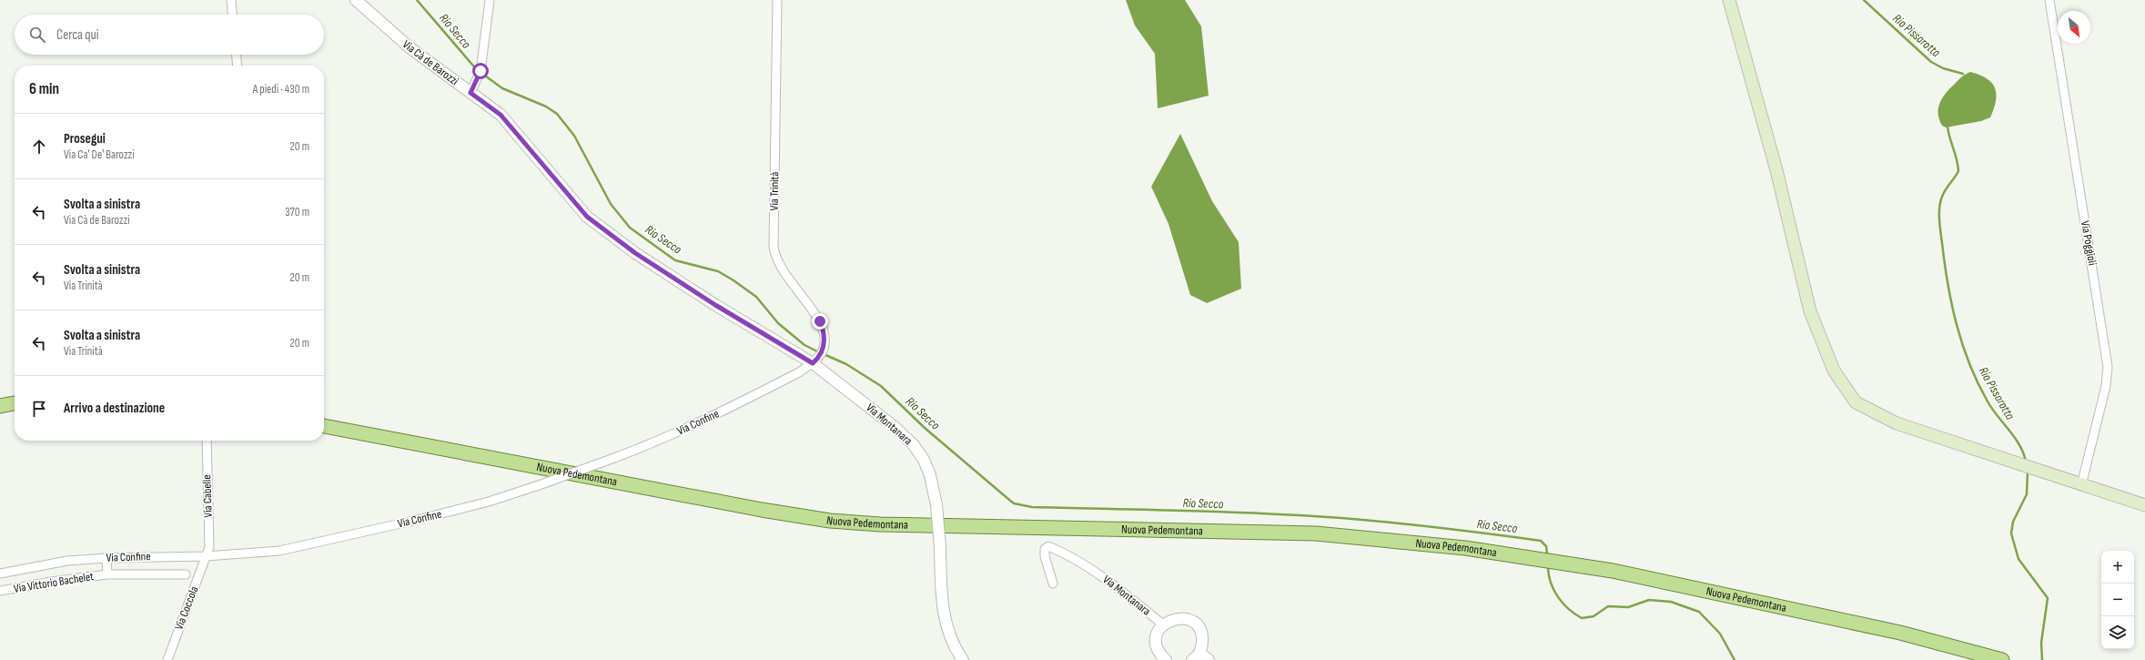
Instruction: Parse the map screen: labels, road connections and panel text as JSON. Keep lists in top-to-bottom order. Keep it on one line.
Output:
{"streets":{"main road":["Nuova Pedemontana"],"street":["Via Cà de Barozzi","Via Trinità","Via Poggioli","Via Confine","Via Montanara","Via Cabelle","Via Vittorio Bachelet","Via Coccola"]},"crossings":[["Via Cà de Barozzi","Via Trinità"],["Via Cà de Barozzi","Via Confine"],["Via Cà de Barozzi","Via Montanara"],["Via Trinità","Via Confine"],["Via Trinità","Via Montanara"],["Via Confine","Via Montanara"],["Via Confine","Via Cabelle"],["Via Confine","Via Vittorio Bachelet"],["Via Confine","Via Coccola"],["Via Cabelle","Via Coccola"]],"water":["Rio Secco","Rio Pissarotta"],"north":"bottom right","page":{"search":"Cerca qui","heading":["6 min","A piedi · 430 m"],"list":[["Prosegui","Via Ca' De' Barozzi","20 m"],["Svolta a sinistra","Via Cà de Barozzi","370 m"],["Svolta a sinistra","Via Trinità","20 m"],["Svolta a sinistra","Via Trinità","20 m"],"Arrivo a destinazione"],"map_buttons":["+","−"]}}
